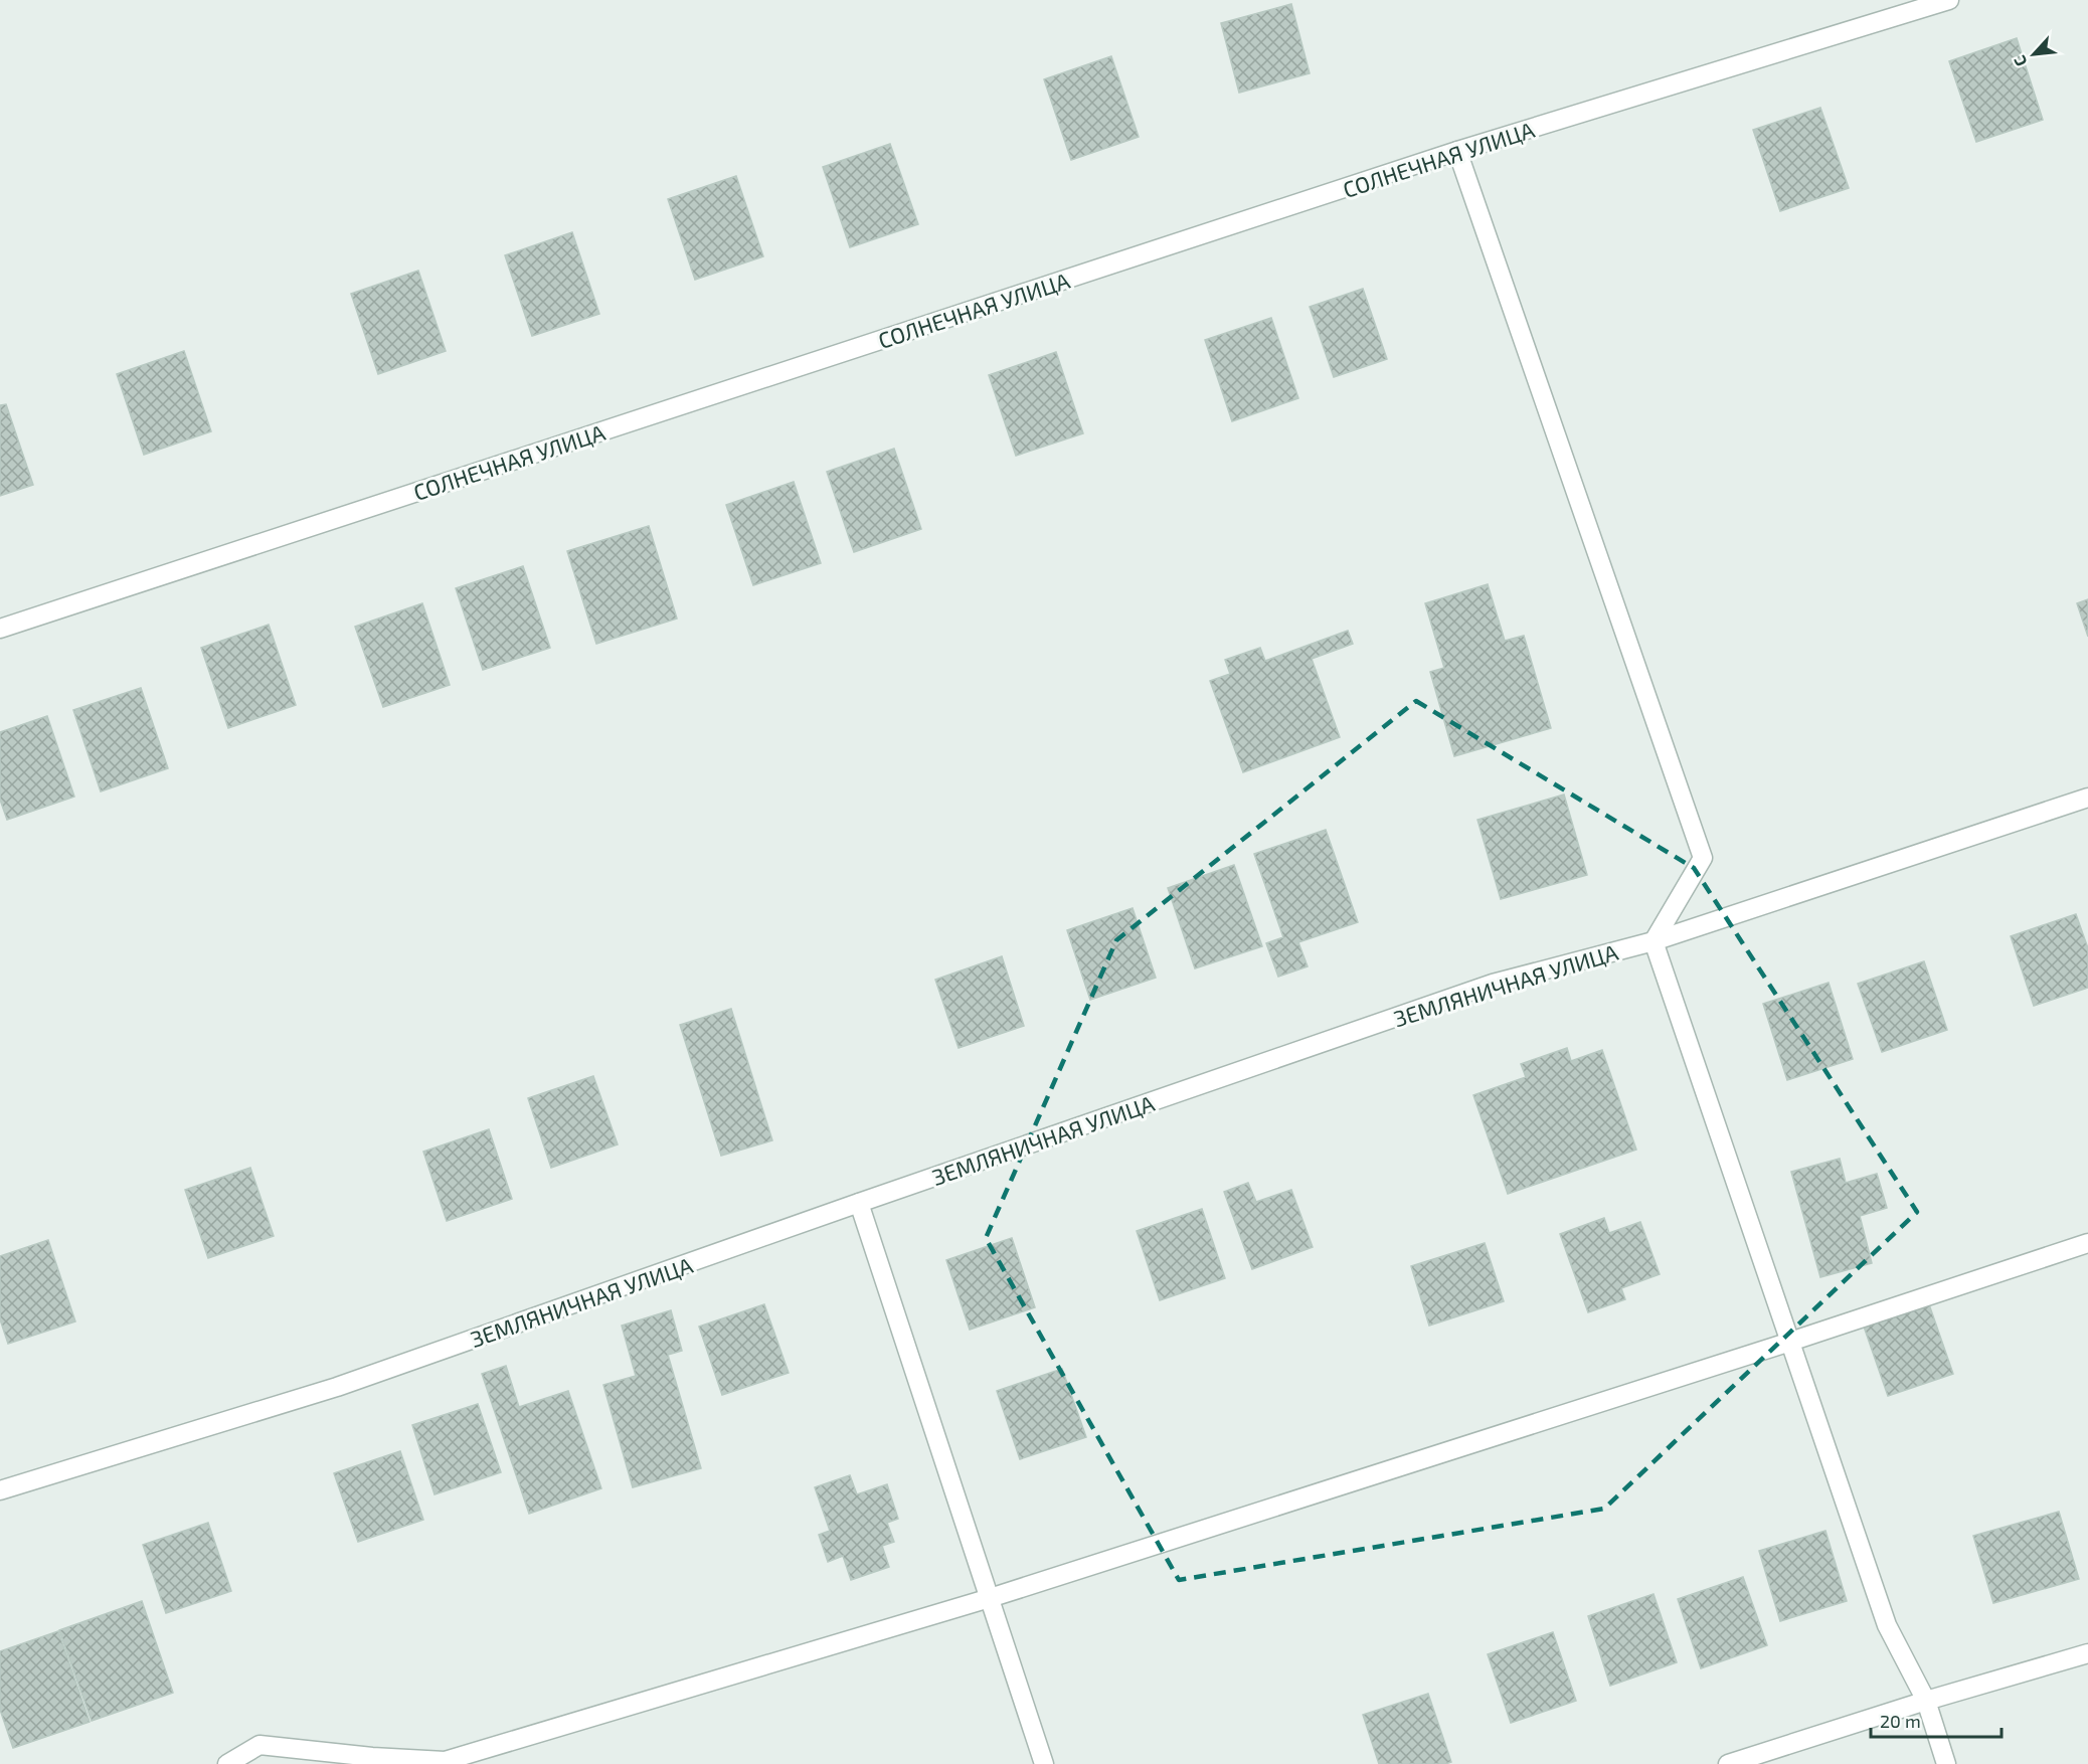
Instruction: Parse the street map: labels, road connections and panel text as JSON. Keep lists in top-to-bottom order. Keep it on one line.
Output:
{"streets":{"street":["СОЛНЕЧНАЯ УЛИЦА","ЗЕМЛЯНИЧНАЯ УЛИЦА"]},"scale_bar":"20 m","north":"bottom left"}
